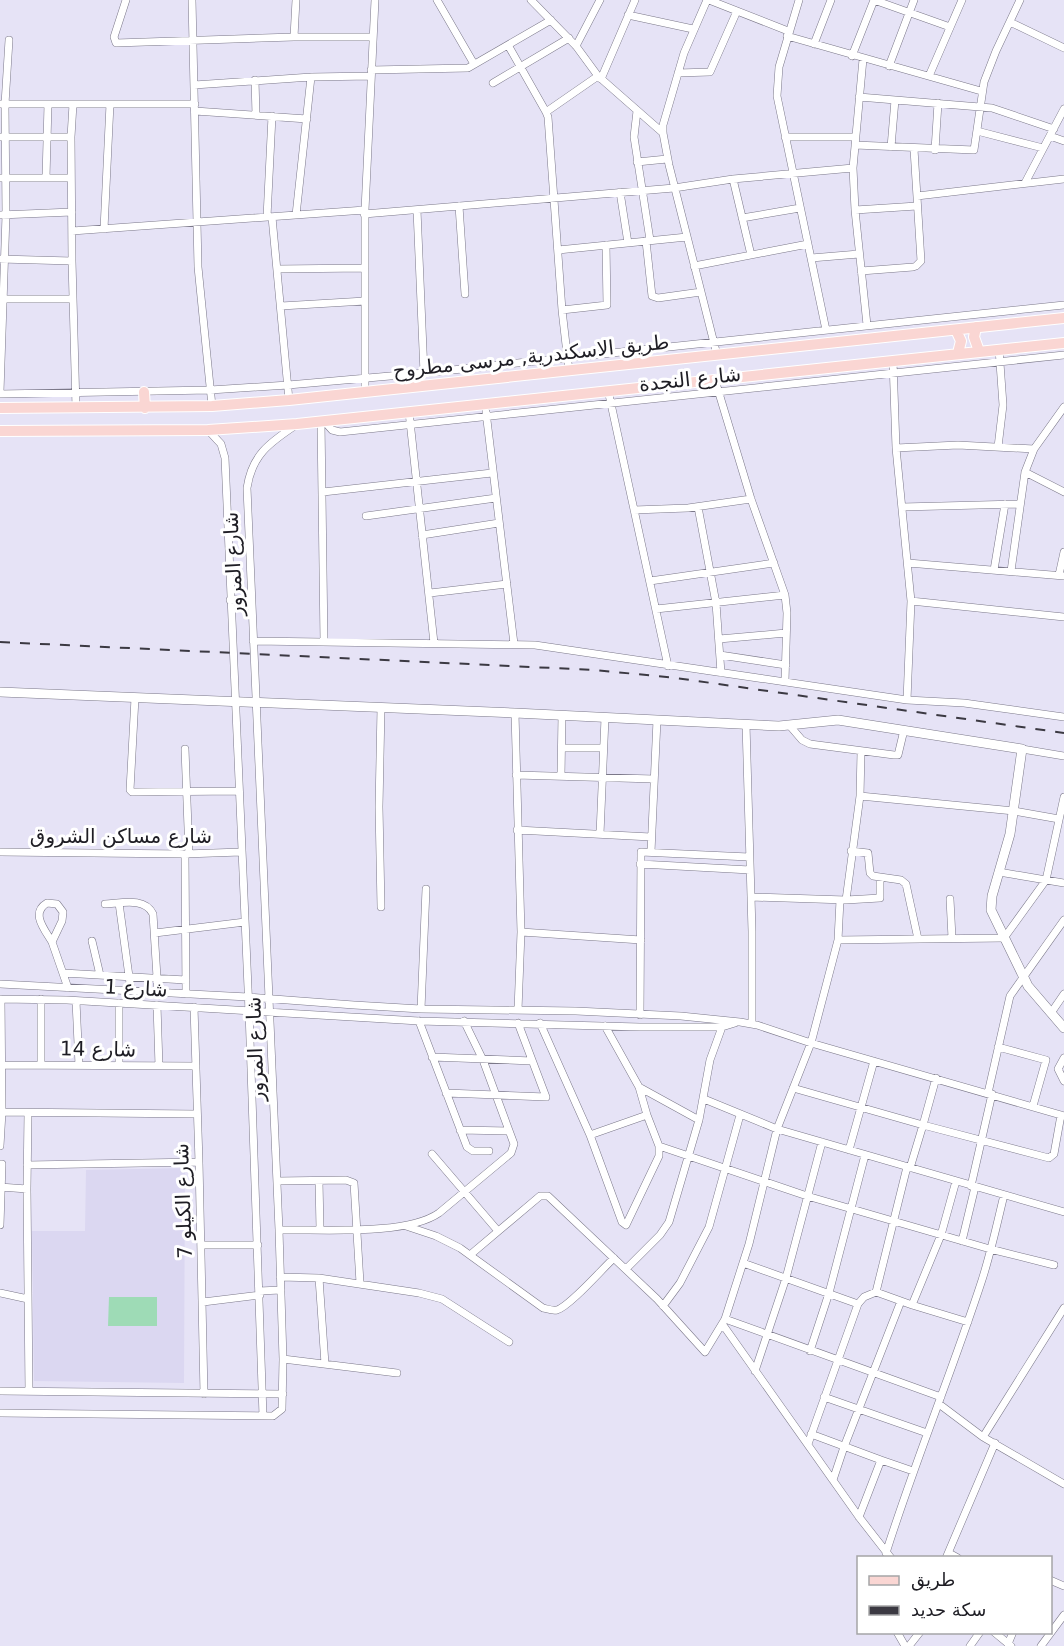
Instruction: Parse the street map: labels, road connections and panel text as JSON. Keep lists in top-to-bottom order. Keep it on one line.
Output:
{"streets":{"main road":["طريق الاسكندرية, مرسى مطروح"],"street":["شارع النجدة","شارع المرور","شارع مساكن الشروق","شارع 1","شارع 14","شارع الكيلو 7"]},"crossings":[["شارع المرور","شارع مساكن الشروق"],["شارع المرور","شارع 1"],["شارع 1","شارع الكيلو 7"],["شارع 14","شارع الكيلو 7"]],"legend":["طريق","سكة حديد"]}
